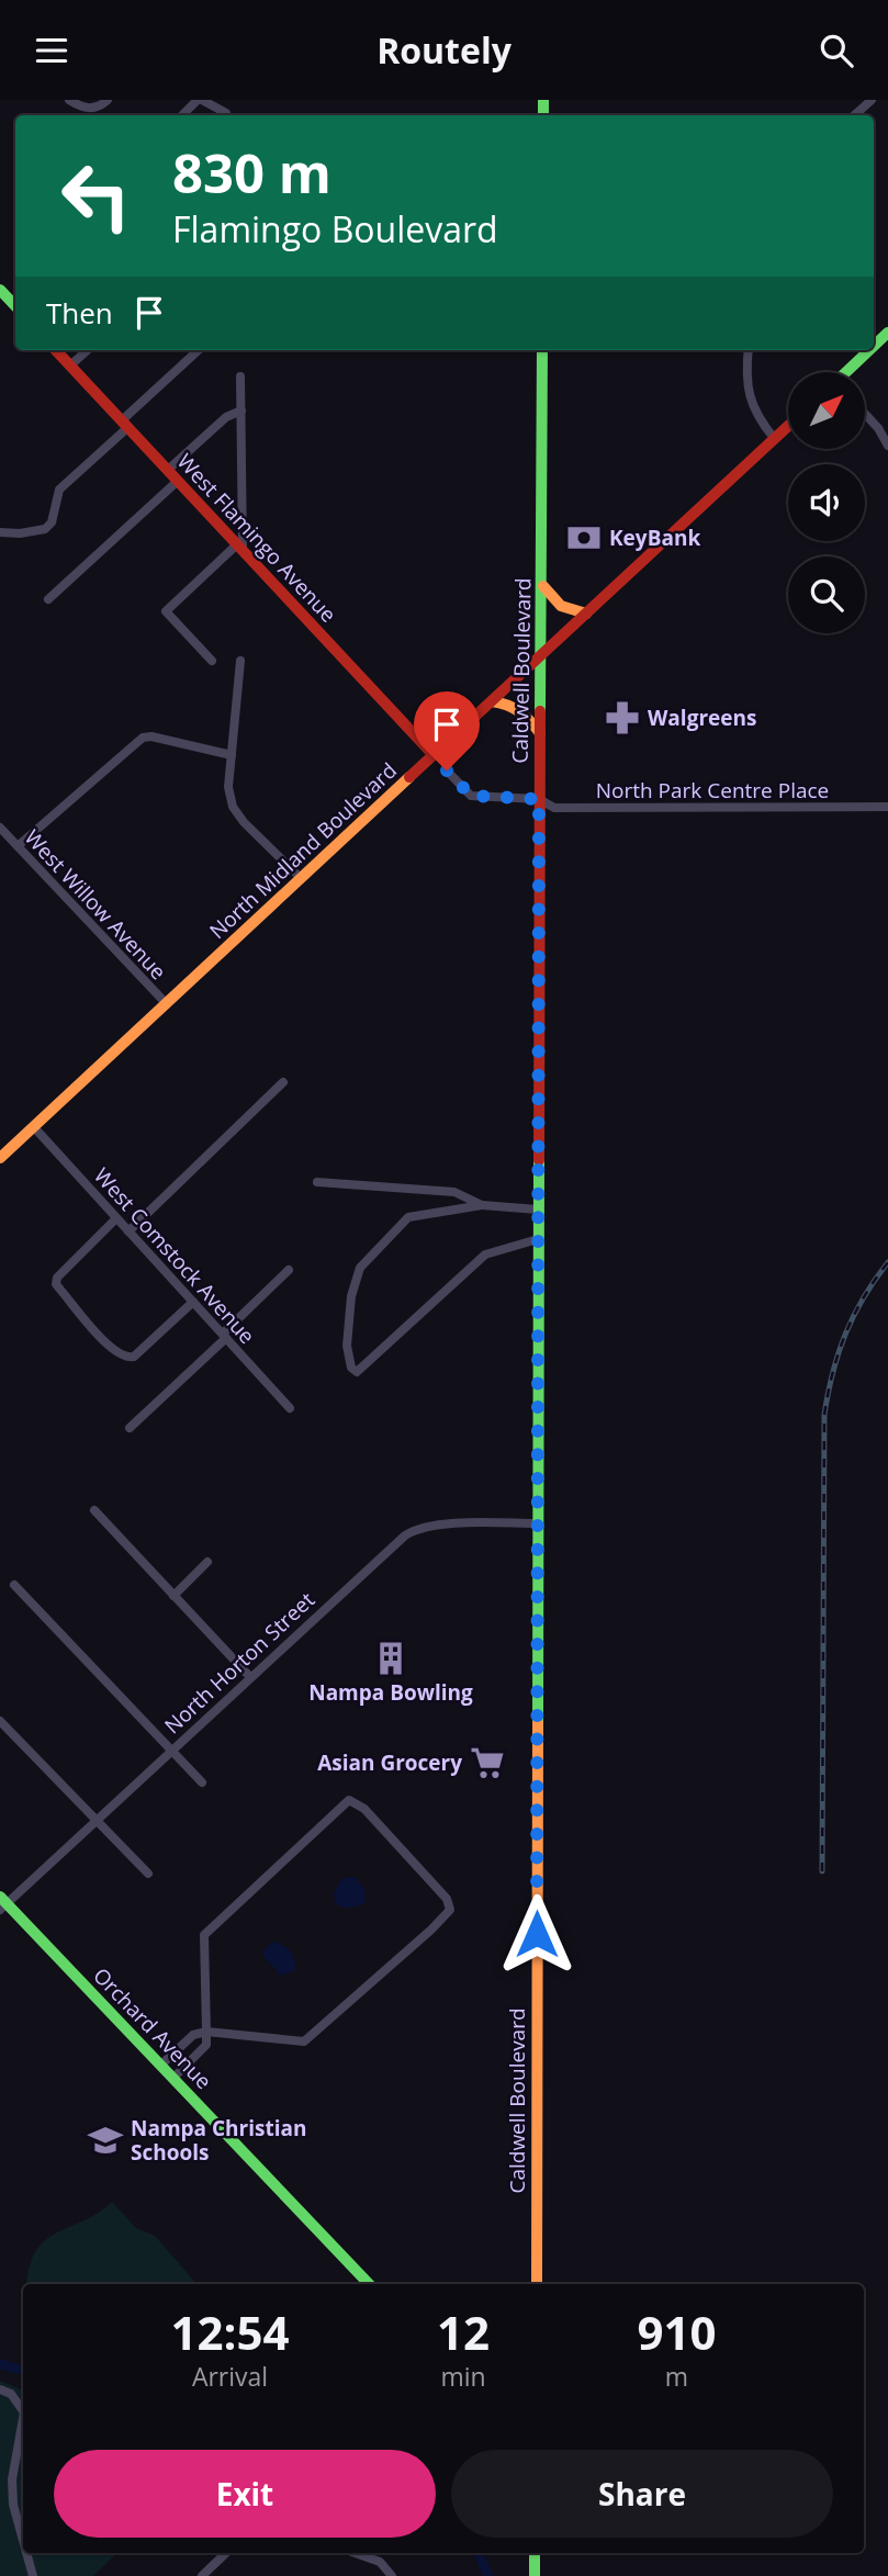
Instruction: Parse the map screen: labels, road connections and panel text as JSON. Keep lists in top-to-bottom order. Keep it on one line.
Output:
{"streets":{"main road":["West Flamingo Avenue","Caldwell Boulevard","North Midland Boulevard","Orchard Avenue"],"street":["North Park Centre Place","West Willow Avenue","West Comstock Avenue","North Horton Street"]},"crossings":[["West Flamingo Avenue","North Midland Boulevard"],["Caldwell Boulevard","North Park Centre Place"],["Caldwell Boulevard","North Midland Boulevard"],["Caldwell Boulevard","North Horton Street"],["North Midland Boulevard","West Willow Avenue"],["North Midland Boulevard","West Comstock Avenue"],["North Horton Street","Orchard Avenue"]],"places":{"bank":["KeyBank"],"pharmacy":["Walgreens"],"building":["Nampa Bowling"],"supermarket":["Asian Grocery"],"school or university":["Nampa Christian Schools"]},"north":"top right","page":{"header":"Routely","turn":["830 m","Flamingo Boulevard"],"then":"Then","eta":["12:54","Arrival","12","min","910","m"],"buttons":["Exit","Share"]}}
